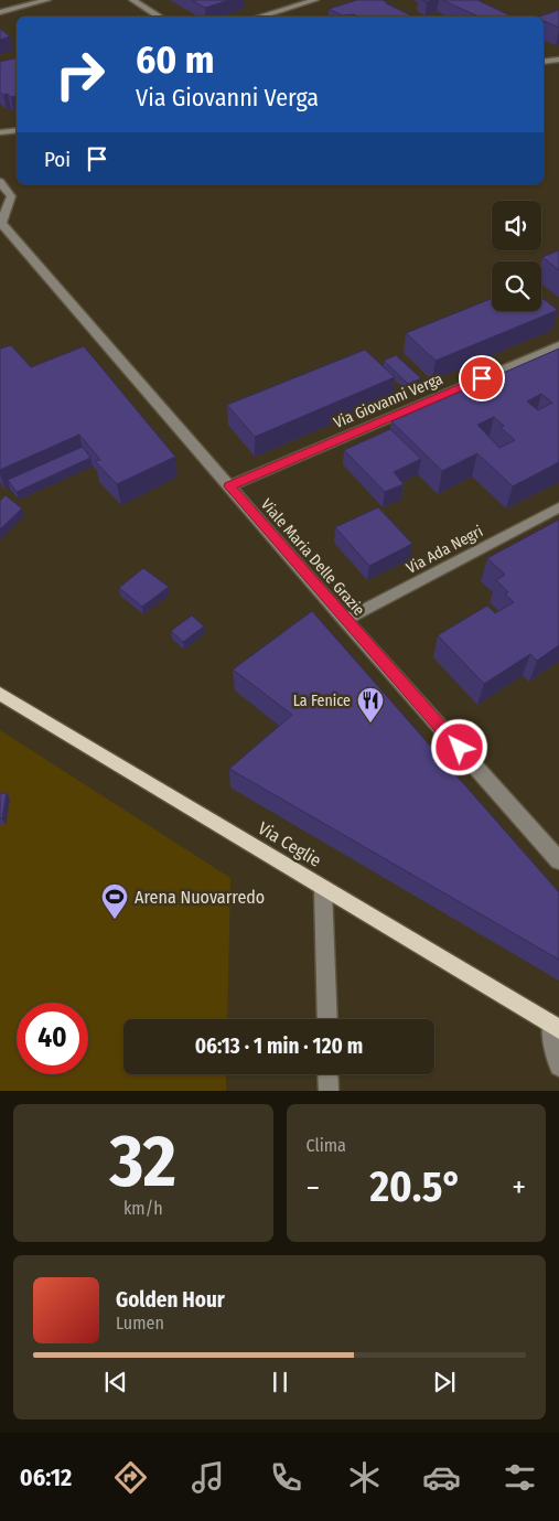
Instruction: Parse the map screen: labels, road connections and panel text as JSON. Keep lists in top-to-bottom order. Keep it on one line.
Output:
{"streets":{"main road":["Via Ceglie"],"street":["Via Giovanni Verga","Via Ada Negri","Viale Maria Delle Grazie"]},"crossings":[["Via Giovanni Verga","Viale Maria Delle Grazie"],["Via Ada Negri","Viale Maria Delle Grazie"]],"places":{"restaurant":["La Fenice"],"sports":["Arena Nuovarredo"]},"page":{"turn":["60 m","Via Giovanni Verga"],"then":"Poi","limit":"40","trip":"06:13 · 1 min · 120 m","tile":[["32","km/h"],"Clima"],"heat":["−","20.5°","+"],"song":["Golden Hour","Lumen"],"tabs":"06:12"}}
